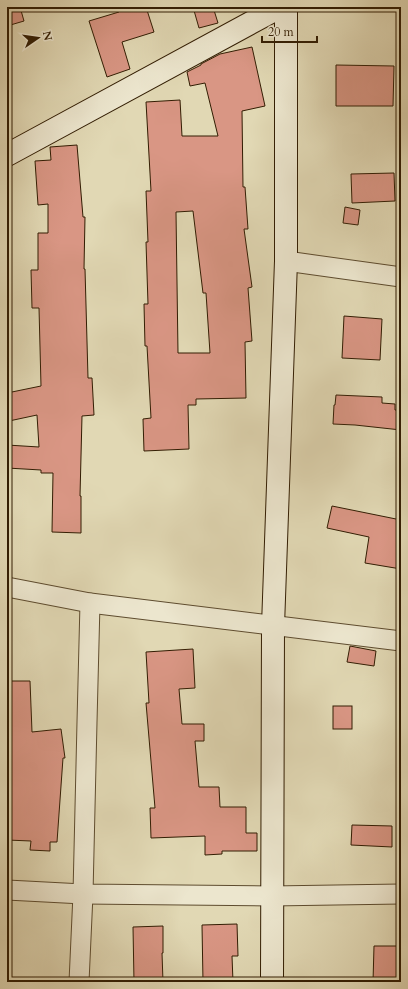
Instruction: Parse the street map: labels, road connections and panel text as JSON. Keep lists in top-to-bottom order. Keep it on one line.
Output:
{"scale_bar":"20 m","north":"right"}
